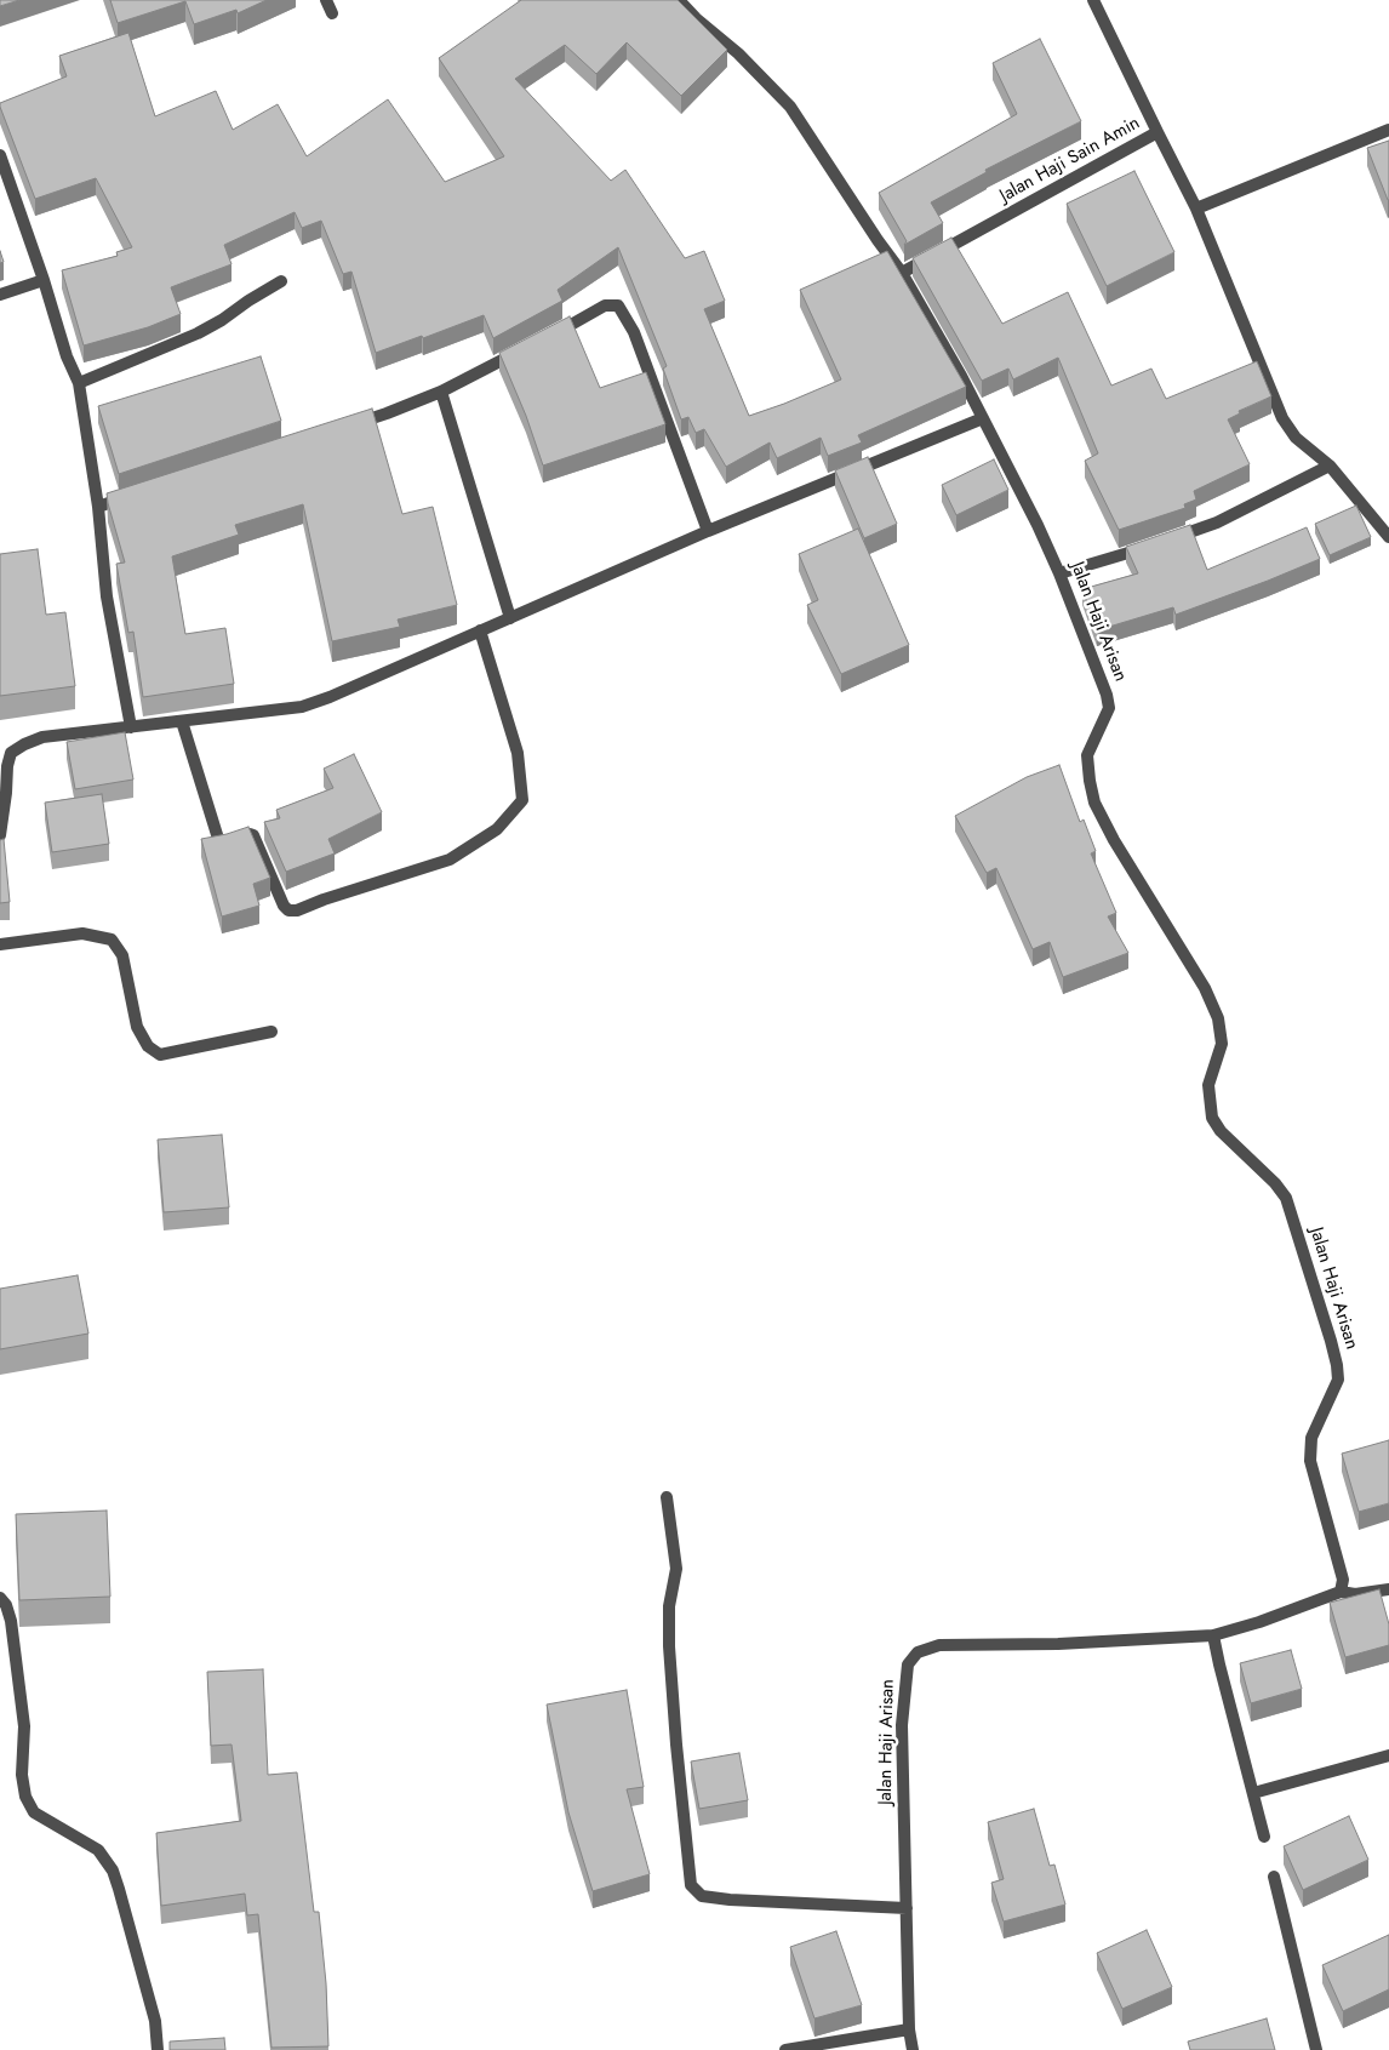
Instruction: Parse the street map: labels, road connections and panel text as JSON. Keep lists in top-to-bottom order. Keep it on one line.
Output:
{"streets":{"street":["Jalan Haji Sain Amin","Jalan Haji Arisan"]},"crossings":[["Jalan Haji Sain Amin","Jalan Haji Arisan"]]}
